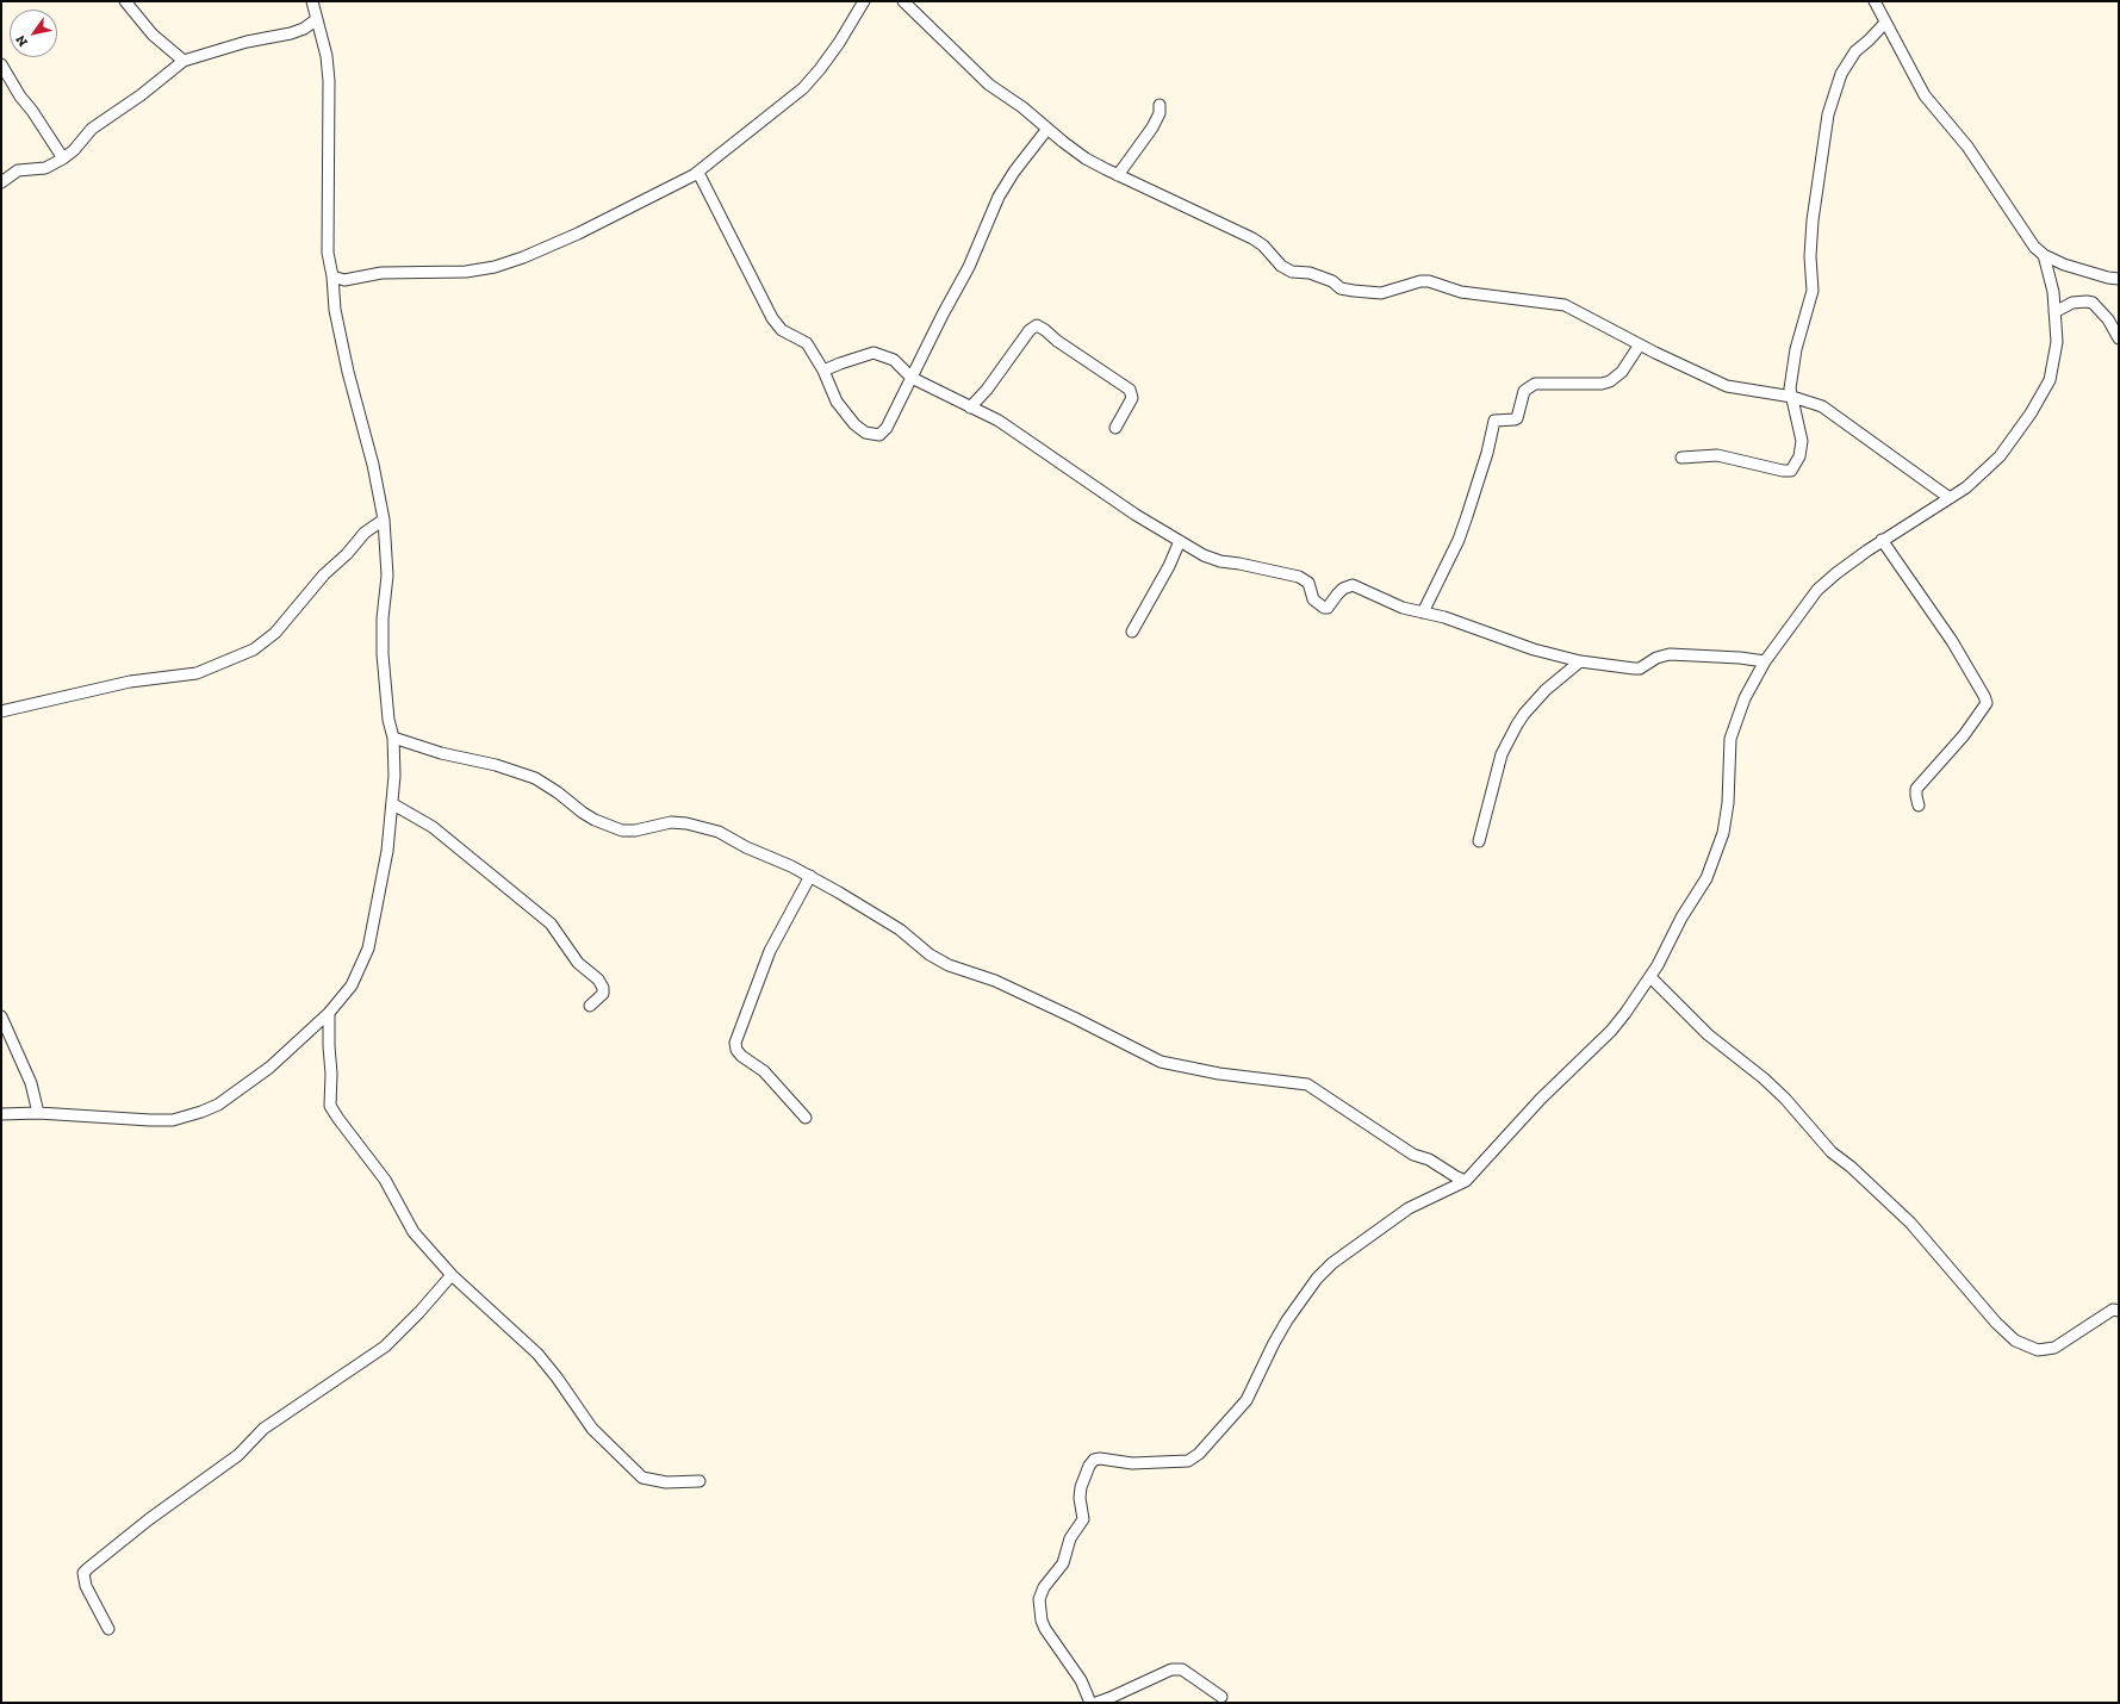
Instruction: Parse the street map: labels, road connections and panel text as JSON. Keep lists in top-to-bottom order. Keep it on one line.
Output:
{"north":"bottom left"}
